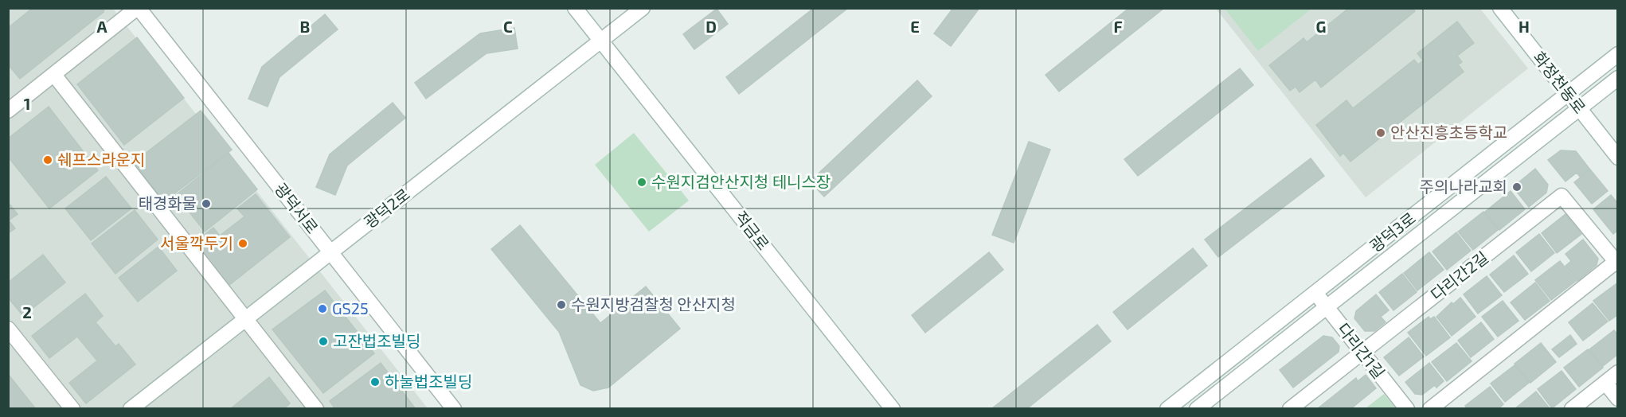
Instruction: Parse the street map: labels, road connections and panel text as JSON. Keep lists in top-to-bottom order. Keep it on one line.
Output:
{"streets":{"street":["화정천동로","광덕서로","광덕2로","적금로","광덕3로","다리간2길","다리간1길"]},"crossings":[["화정천동로","광덕3로"],["광덕서로","광덕2로"],["광덕2로","적금로"],["광덕3로","다리간1길"],["다리간2길","다리간1길"]],"places":["안산진흥초등학교","쉐프스라운지","수원지검안산지청 테니스장","주의나라교회","태경화물","서울깍두기","수원지방검찰청 안산지청","GS25","고잔법조빌딩","하눌법조빌딩"],"grid":{"columns":["A","B","C","D","E","F","G","H"],"rows":["1","2"]}}
